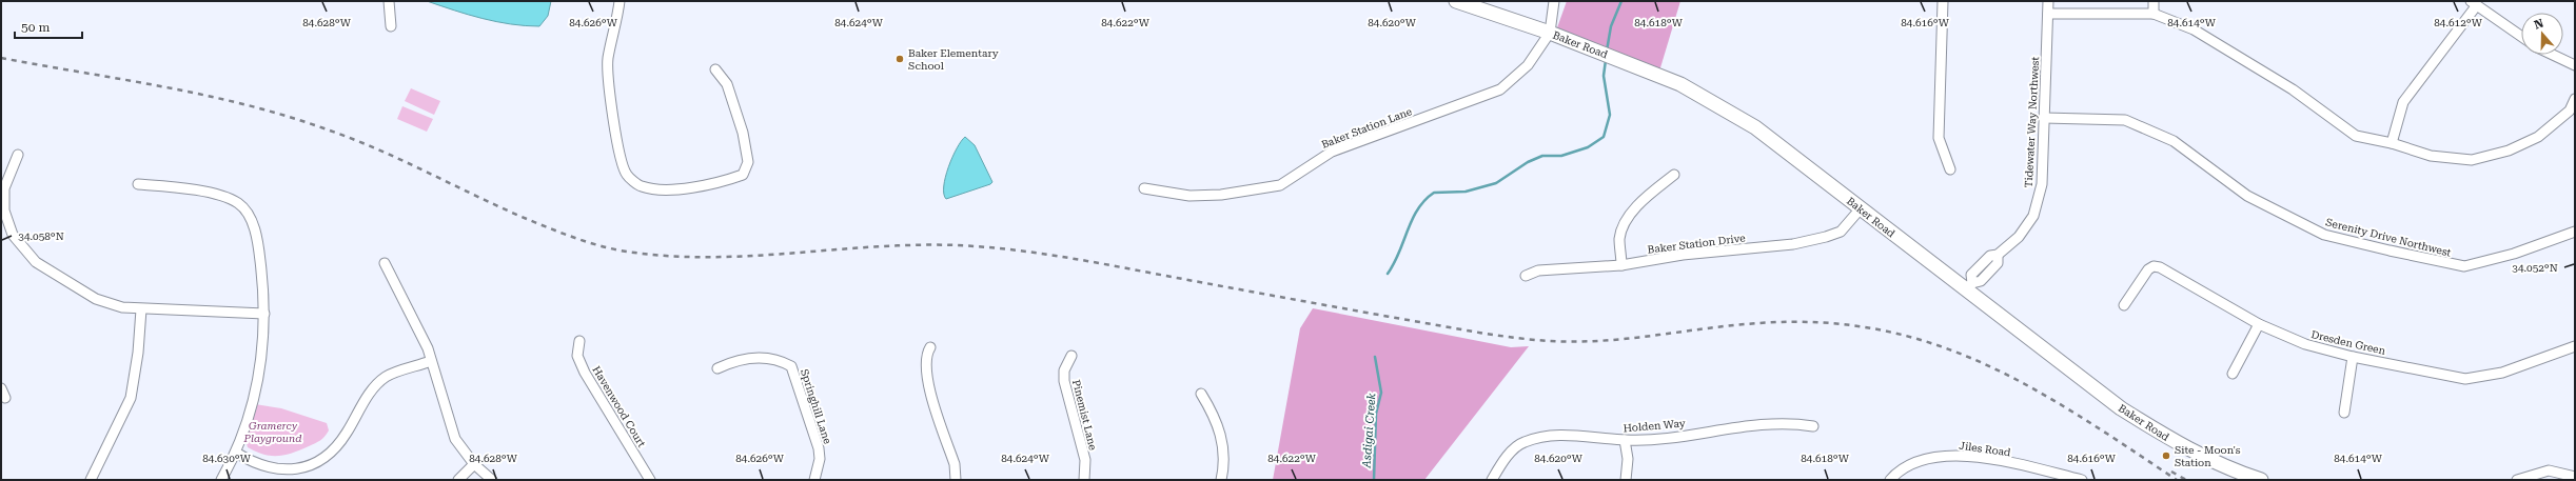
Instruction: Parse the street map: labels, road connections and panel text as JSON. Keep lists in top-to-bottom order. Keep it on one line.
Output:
{"streets":{"main road":["Baker Road"],"street":["Tidewater Way Northwest","Baker Station Lane","Serenity Drive Northwest","Baker Station Drive","Dresden Green","Havenwood Court","Springhill Lane","Pinemist Lane","Holden Way","Jiles Road"]},"crossings":[["Baker Road","Tidewater Way Northwest"],["Baker Road","Baker Station Lane"],["Baker Road","Baker Station Drive"],["Tidewater Way Northwest","Serenity Drive Northwest"]],"water":["Asdigai Creek"],"parks":["Gramercy Playground"],"places":["Baker Elementary School","Site - Moon's Station"],"scale_bar":"50 m","north":"top","coordinates":["84.612°W","84.628°W","84.626°W","84.624°W","84.622°W","84.620°W","84.618°W","84.616°W","84.614°W","34.058°N","34.052°N","84.630°W"]}
